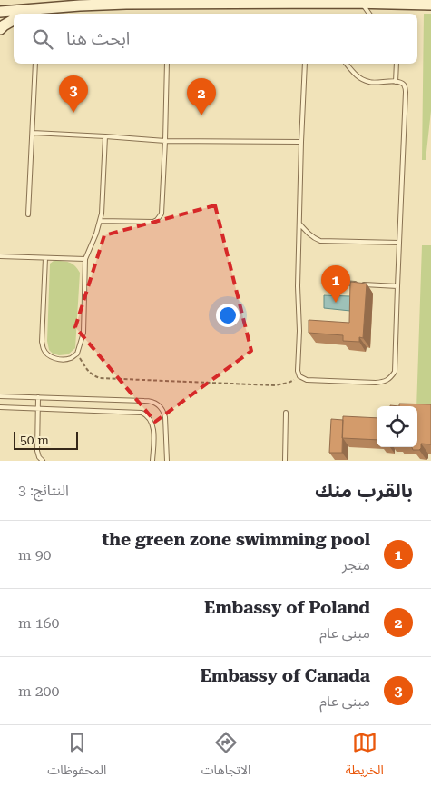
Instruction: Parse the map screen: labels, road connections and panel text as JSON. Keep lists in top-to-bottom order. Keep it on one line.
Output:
{"scale_bar":"50 m","page":{"search":"ابحث هنا","pins":["3","2","1"],"scale":"50 m","heading":["بالقرب منك","النتائج: 3"],"list":[{"mark":"1","name":"the green zone swimming pool","note":"متجر","value":"90 m"},{"mark":"2","name":"Embassy of Poland","note":"مبنى عام","value":"160 m"},{"mark":"3","name":"Embassy of Canada","note":"مبنى عام","value":"200 m"}],"nav":["الخريطة","الاتجاهات","المحفوظات"]}}
